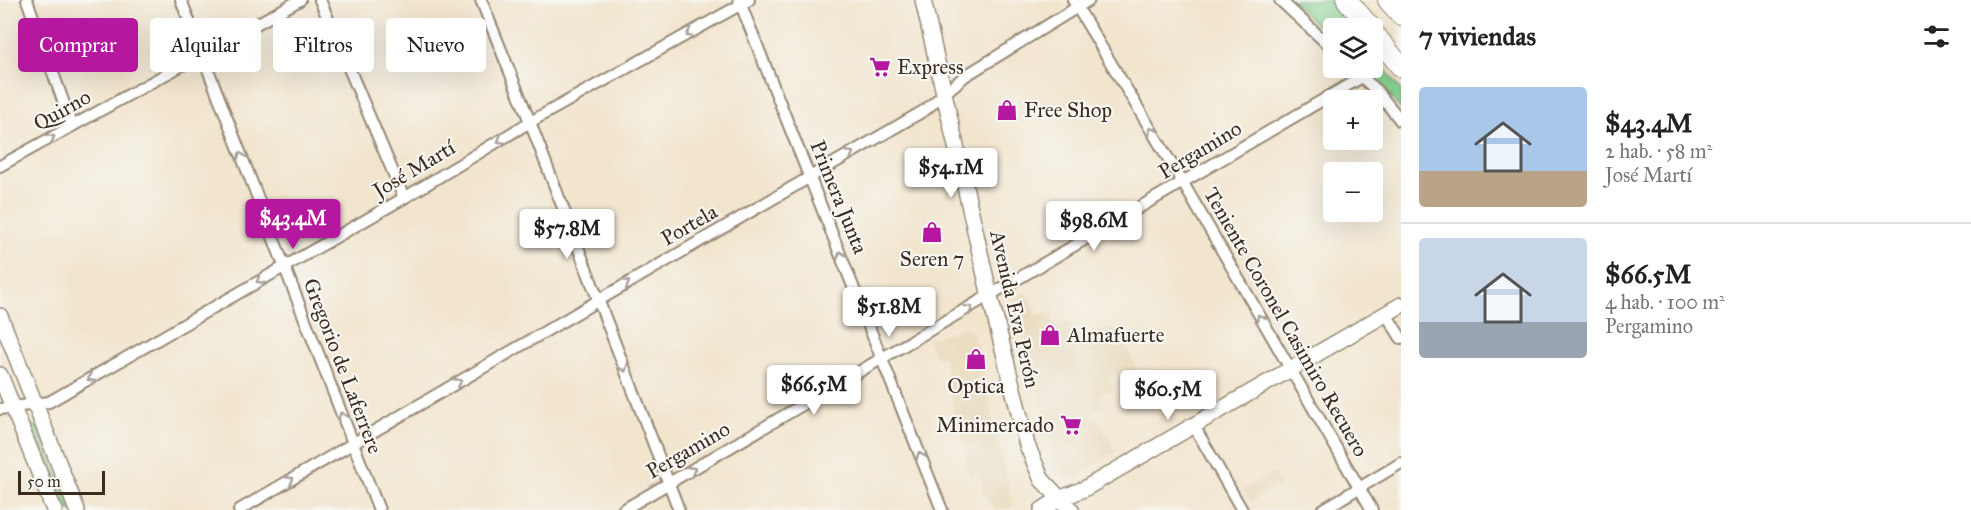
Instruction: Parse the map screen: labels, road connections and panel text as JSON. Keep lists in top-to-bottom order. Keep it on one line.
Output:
{"streets":{"main road":["Avenida Eva Perón"],"street":["Quirno","Pergamino","José Martí","Primera Junta","Portela","Teniente Coronel Casimiro Recuero","Gregorio de Laferrere"]},"crossings":[["Pergamino","Primera Junta"],["Pergamino","Avenida Eva Perón"],["Pergamino","Teniente Coronel Casimiro Recuero"],["José Martí","Primera Junta"],["José Martí","Gregorio de Laferrere"],["Primera Junta","Portela"],["Portela","Avenida Eva Perón"],["Portela","Teniente Coronel Casimiro Recuero"],["Portela","Gregorio de Laferrere"]],"one_way":["Pergamino","José Martí","Primera Junta","Portela","Teniente Coronel Casimiro Recuero","Gregorio de Laferrere"],"places":{"supermarket":["Express","Minimercado"],"shop":["Free Shop","Seren 7","Almafuerte","Optica"]},"scale_bar":"50 m","page":{"heading":"7 viviendas","map_buttons":["+","−"],"chip":["Comprar","Alquilar","Filtros","Nuevo"],"list":[{"name":"$43.4M","note":"2 hab. · 58 m² · José Martí"},{"name":"$66.5M","note":"4 hab. · 100 m² · Pergamino"}],"price":["$54.1M","$43.4M","$98.6M","$57.8M","$51.8M","$66.5M","$60.5M"],"scale":"50 m"}}
